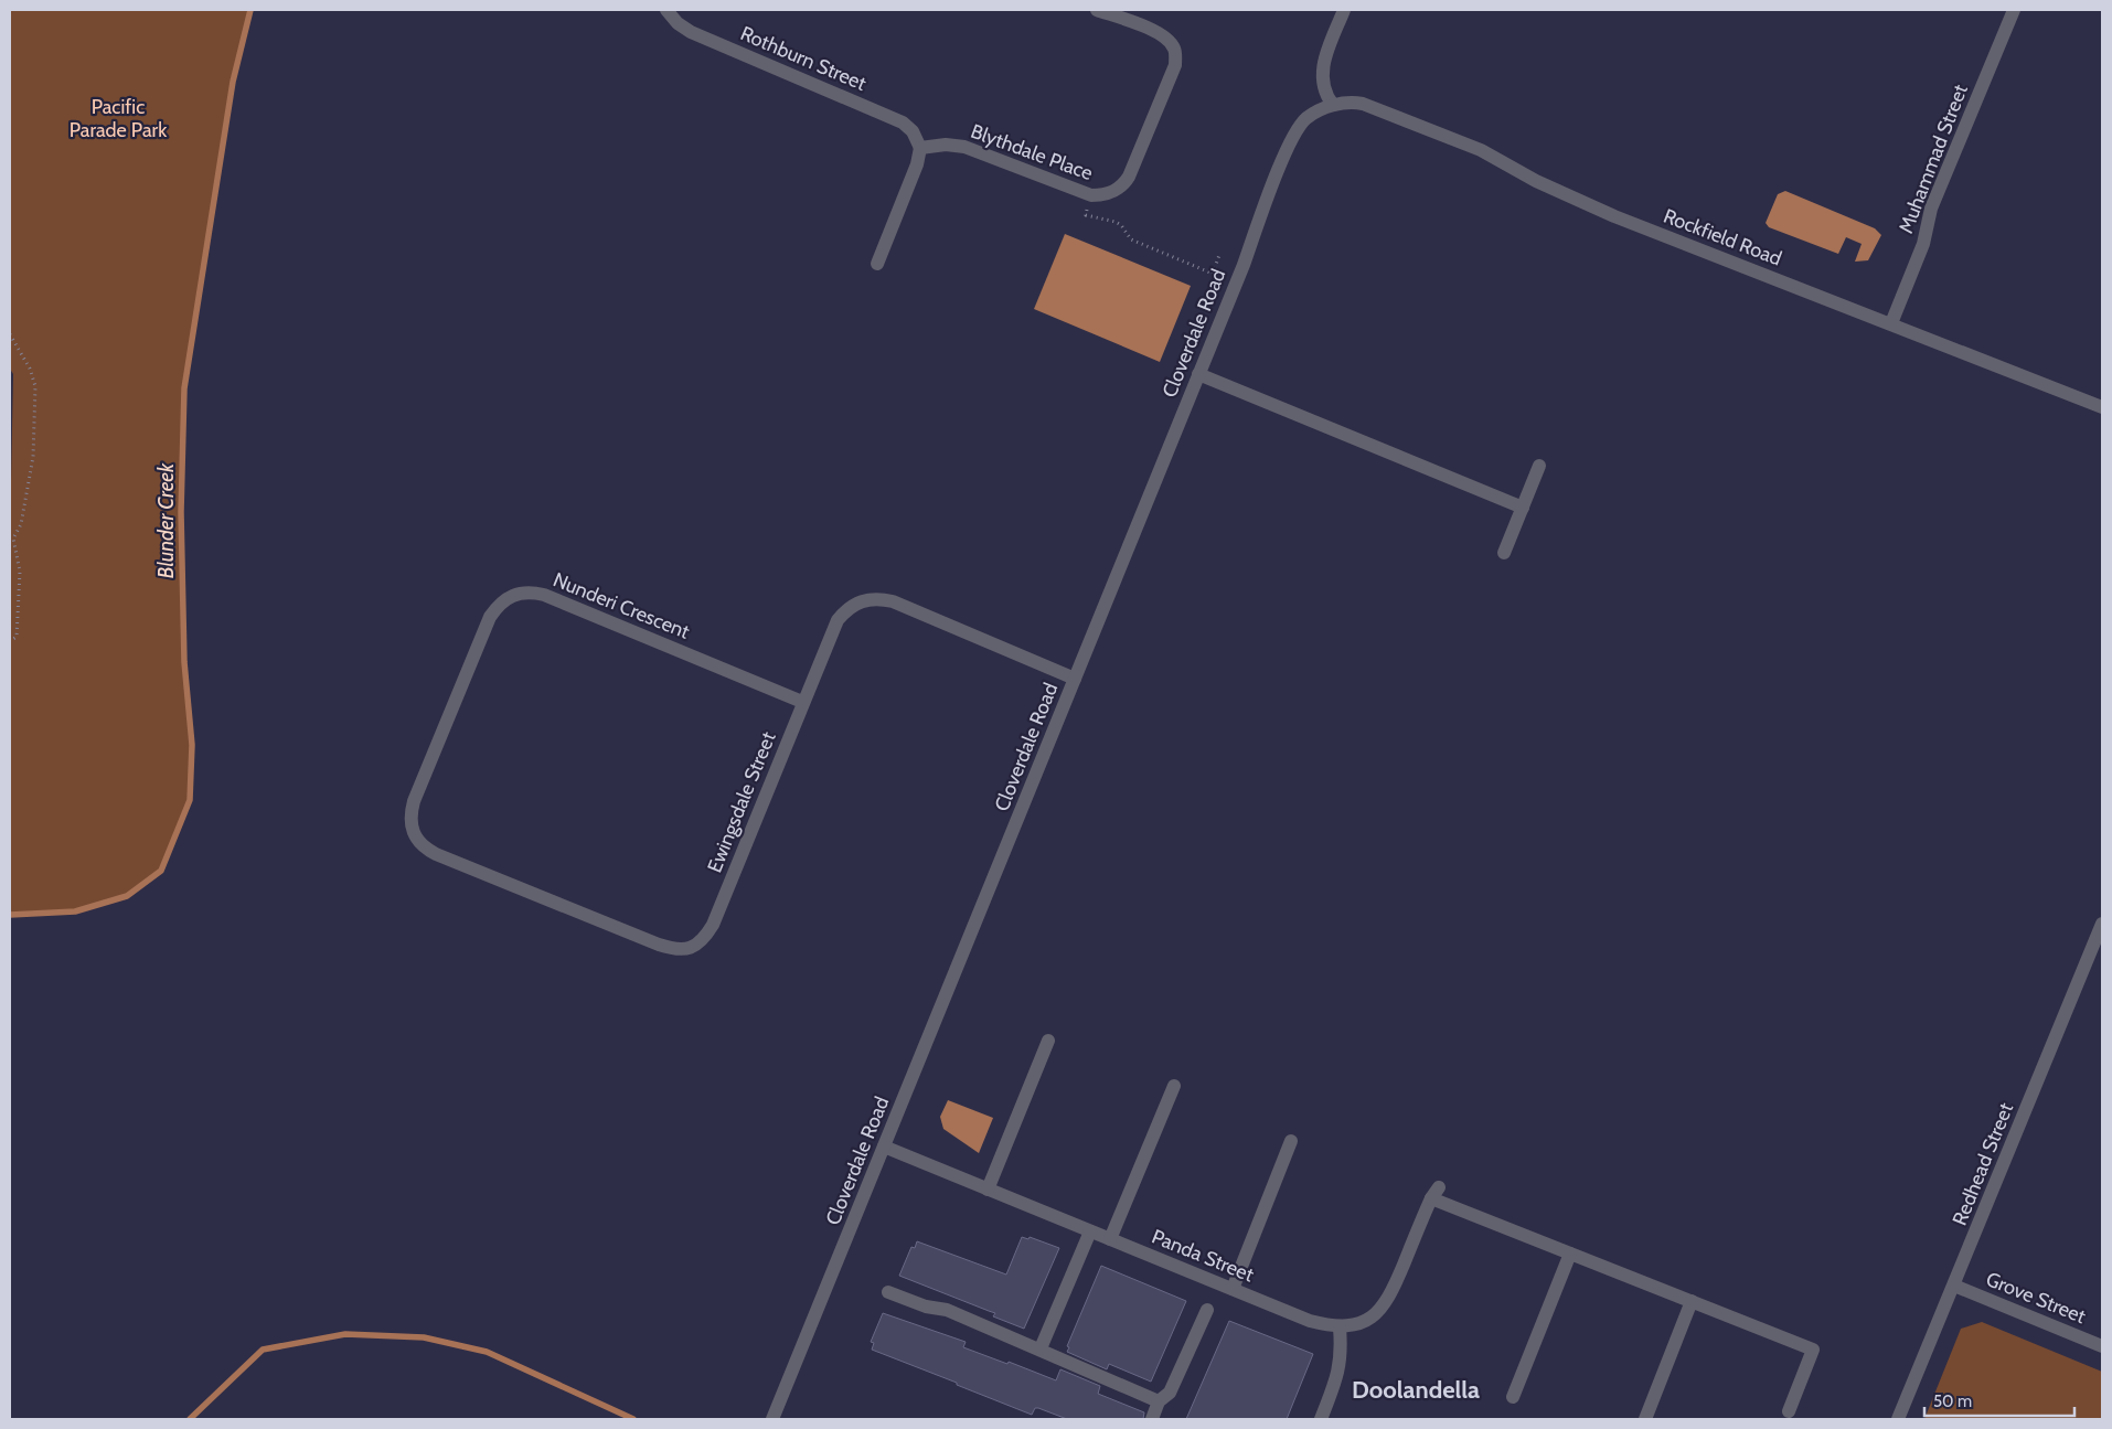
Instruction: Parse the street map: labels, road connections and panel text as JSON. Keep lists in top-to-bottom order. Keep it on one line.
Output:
{"streets":{"street":["Rothburn Street","Blythdale Place","Muhammad Street","Rockfield Road","Cloverdale Road","Nunderi Crescent","Ewingsdale Street","Redhead Street","Panda Street","Grove Street"]},"crossings":[["Rothburn Street","Blythdale Place"],["Muhammad Street","Rockfield Road"],["Rockfield Road","Cloverdale Road"],["Cloverdale Road","Ewingsdale Street"],["Cloverdale Road","Panda Street"],["Nunderi Crescent","Ewingsdale Street"],["Redhead Street","Grove Street"]],"districts":["Doolandella"],"water":["Blunder Creek"],"parks":["Pacific Parade Park"],"scale_bar":"50 m"}
